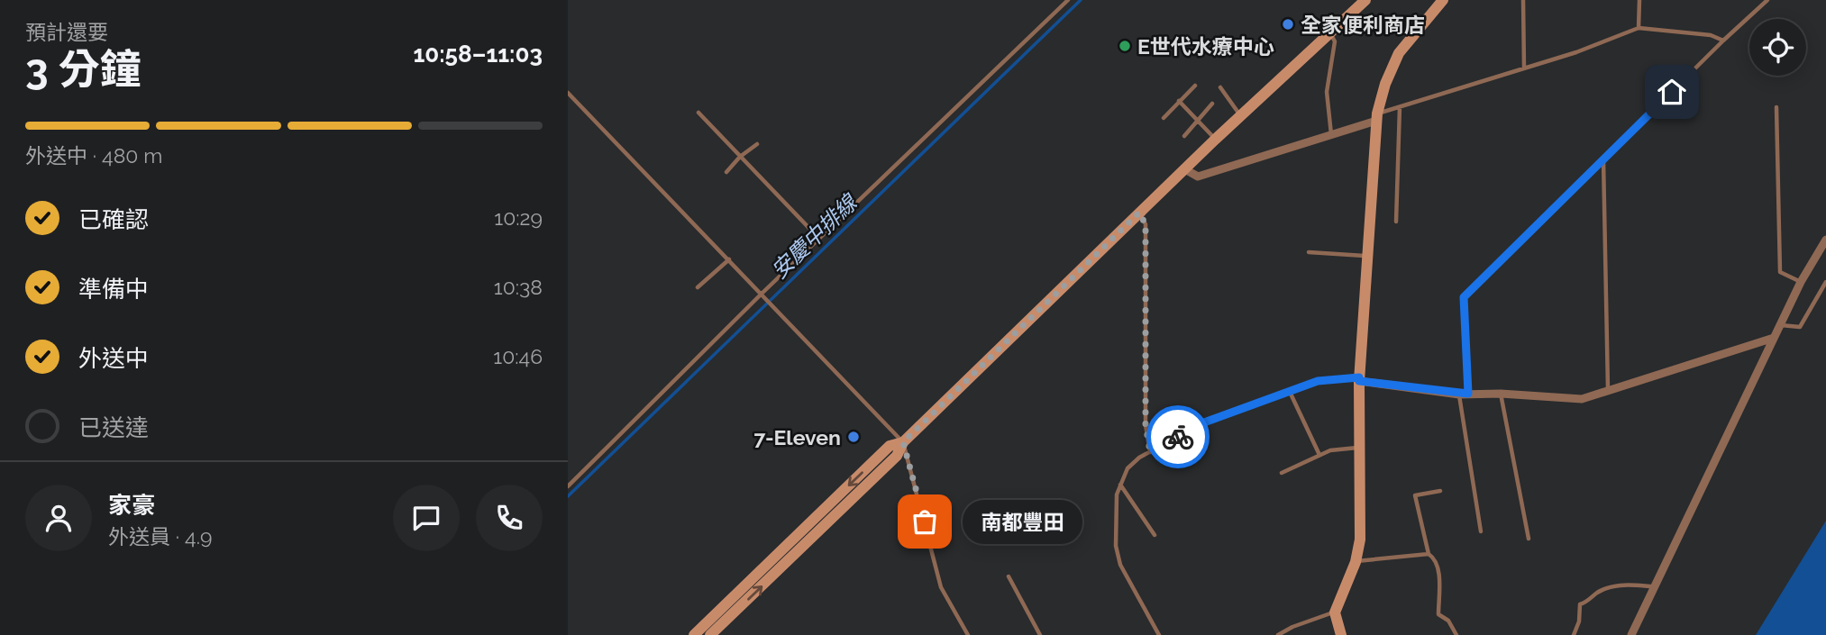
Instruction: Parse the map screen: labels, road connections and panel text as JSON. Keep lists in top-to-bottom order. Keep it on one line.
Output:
{"water":["安慶中排線"],"places":["全家便利商店","E世代水療中心","7-Eleven","南都豐田"],"page":{"heading":["3 分鐘","預計還要","10:58–11:03"],"panel":["家豪","外送員 · 4.9"],"bar":"外送中 · 480 m","list":[["已確認","10:29"],["準備中","10:38"],["外送中","10:46"],"已送達"],"bubble":"南都豐田"}}
